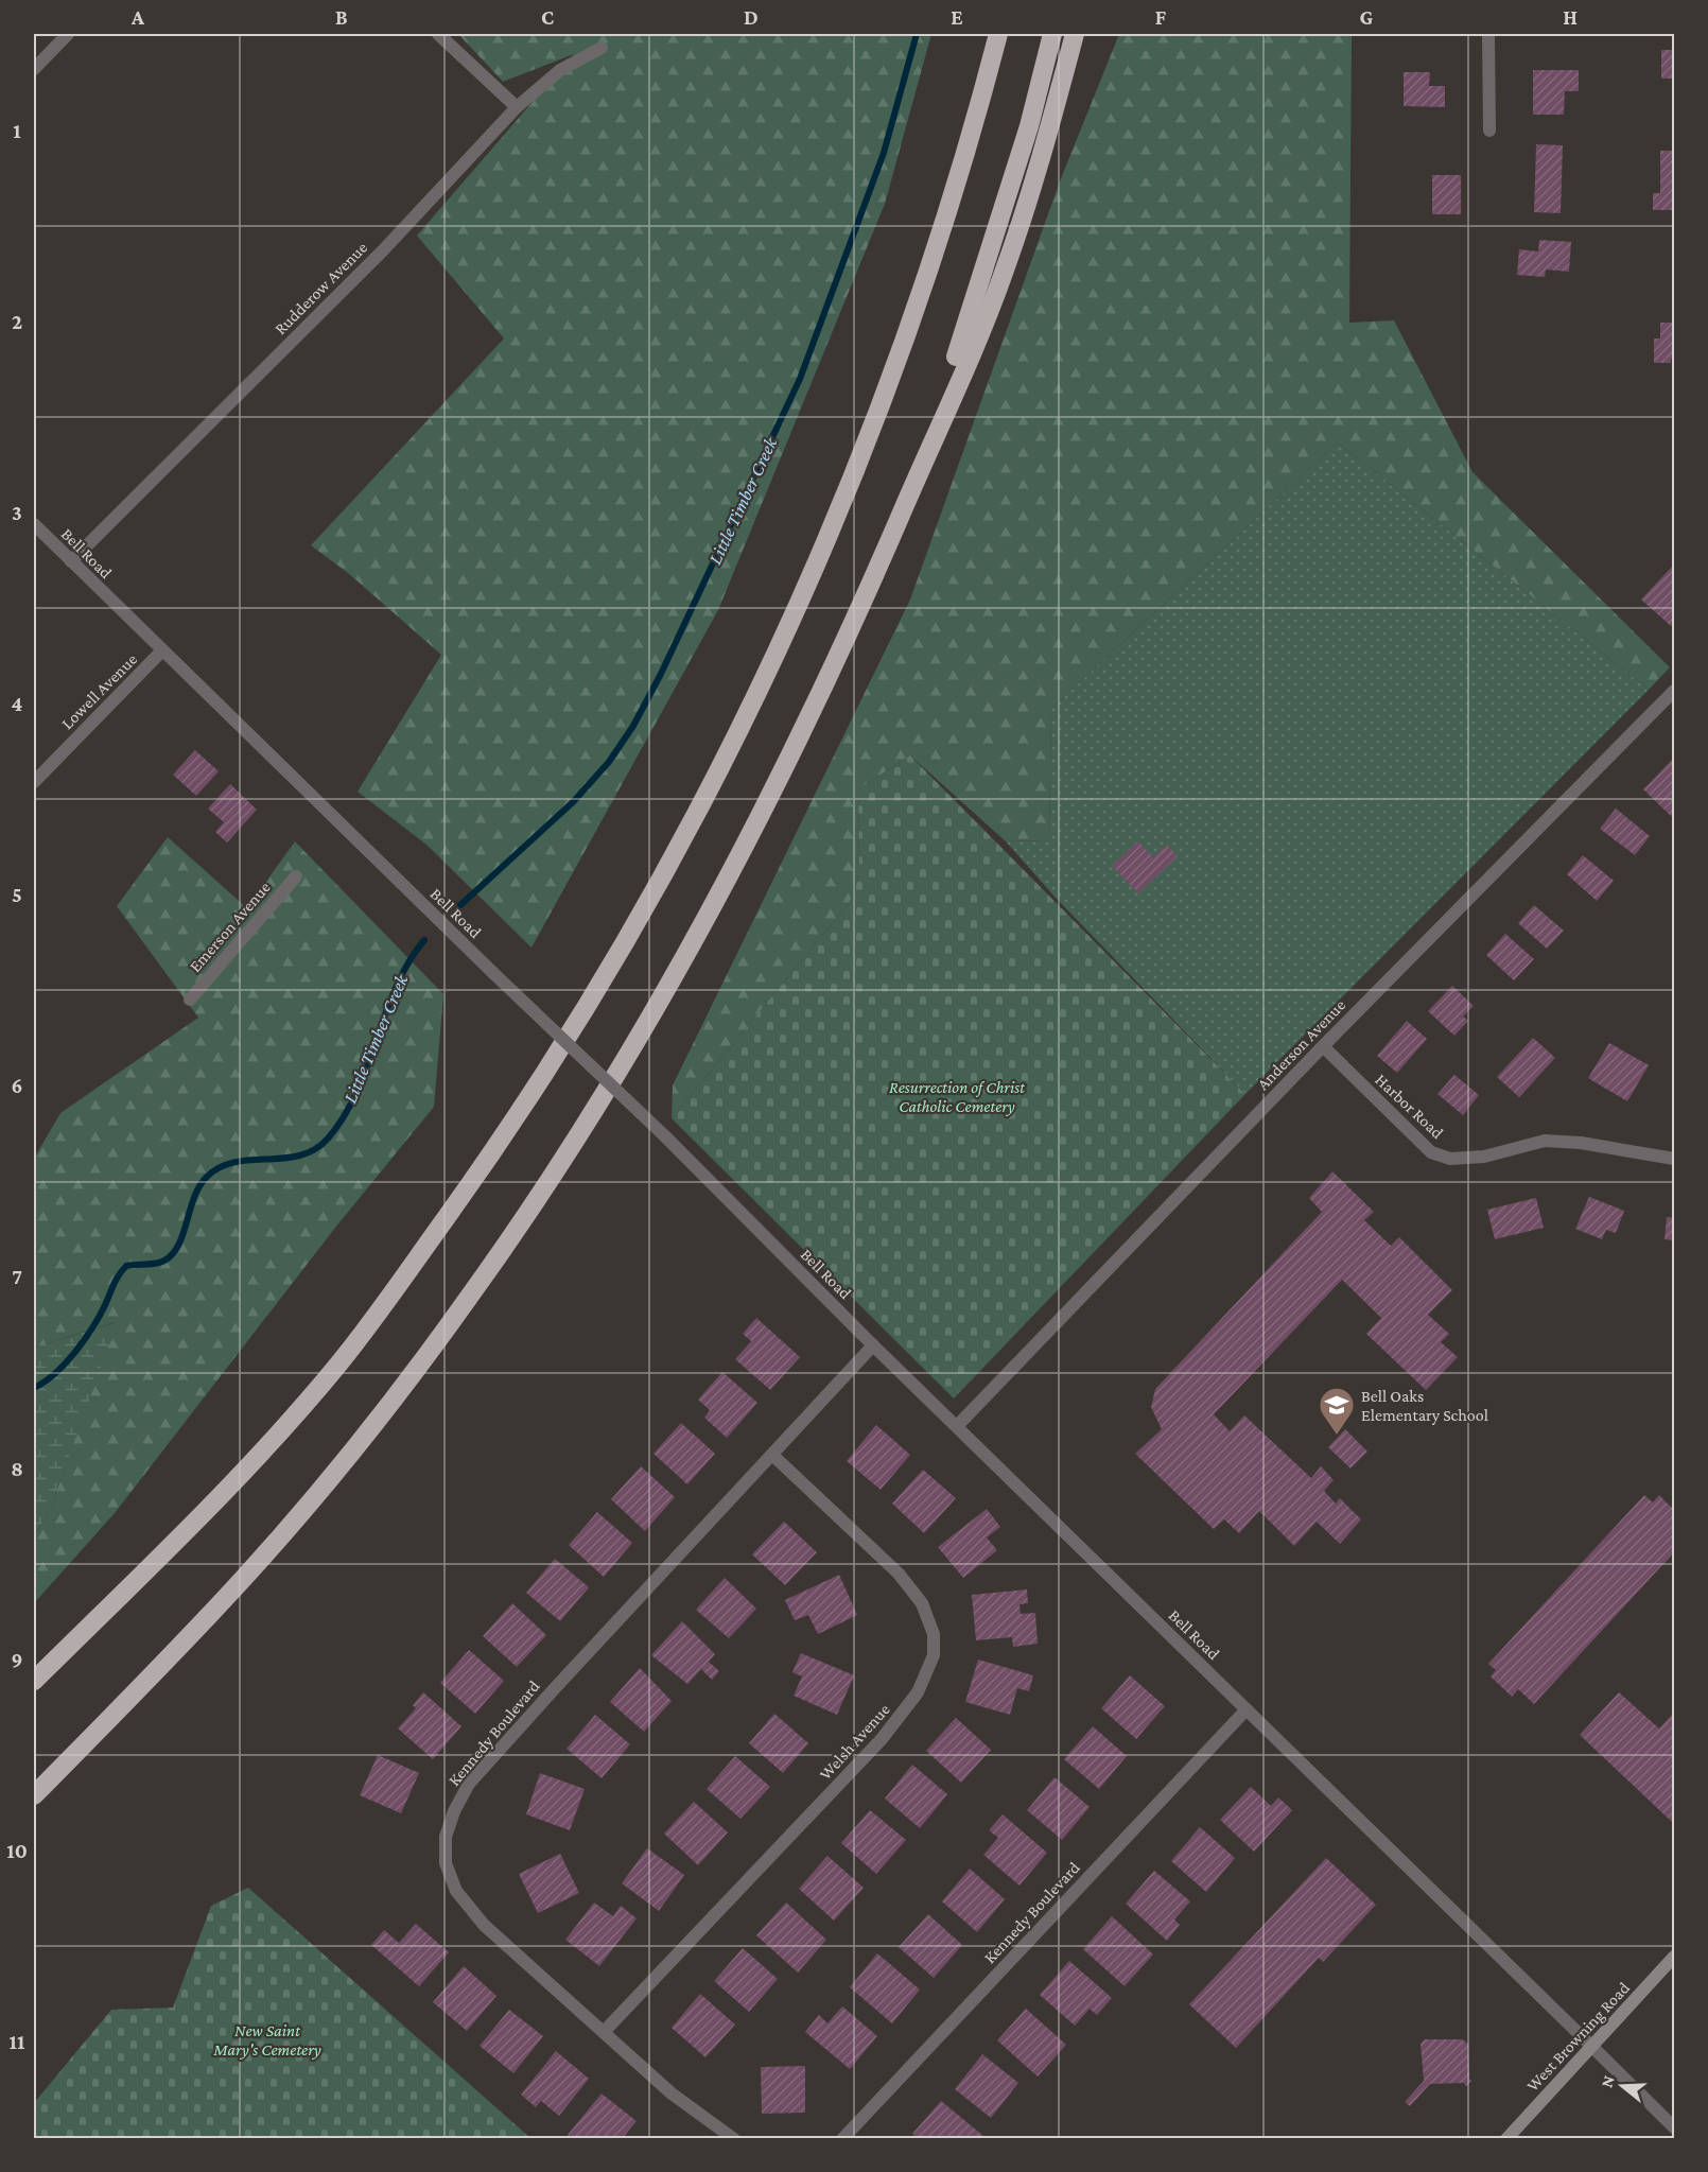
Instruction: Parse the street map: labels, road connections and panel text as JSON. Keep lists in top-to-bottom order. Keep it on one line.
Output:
{"streets":{"main road":["West Browning Road"],"street":["Rudderow Avenue","Bell Road","Lowell Avenue","Emerson Avenue","Anderson Avenue","Harbor Road","Kennedy Boulevard","Welsh Avenue"]},"crossings":[["Rudderow Avenue","Bell Road"],["Bell Road","Lowell Avenue"],["Bell Road","Anderson Avenue"],["Bell Road","Kennedy Boulevard"],["Bell Road","West Browning Road"],["Anderson Avenue","Harbor Road"],["Kennedy Boulevard","Welsh Avenue"]],"water":["Little Timber Creek"],"parks":["Resurrection of Christ Catholic Cemetery","New Saint Mary's Cemetery"],"places":{"school or university":["Bell Oaks Elementary School"]},"north":"left","grid":{"columns":["A","B","C","D","E","F","G","H"],"rows":["1","2","3","4","5","6","7","8","9","10","11"]}}
